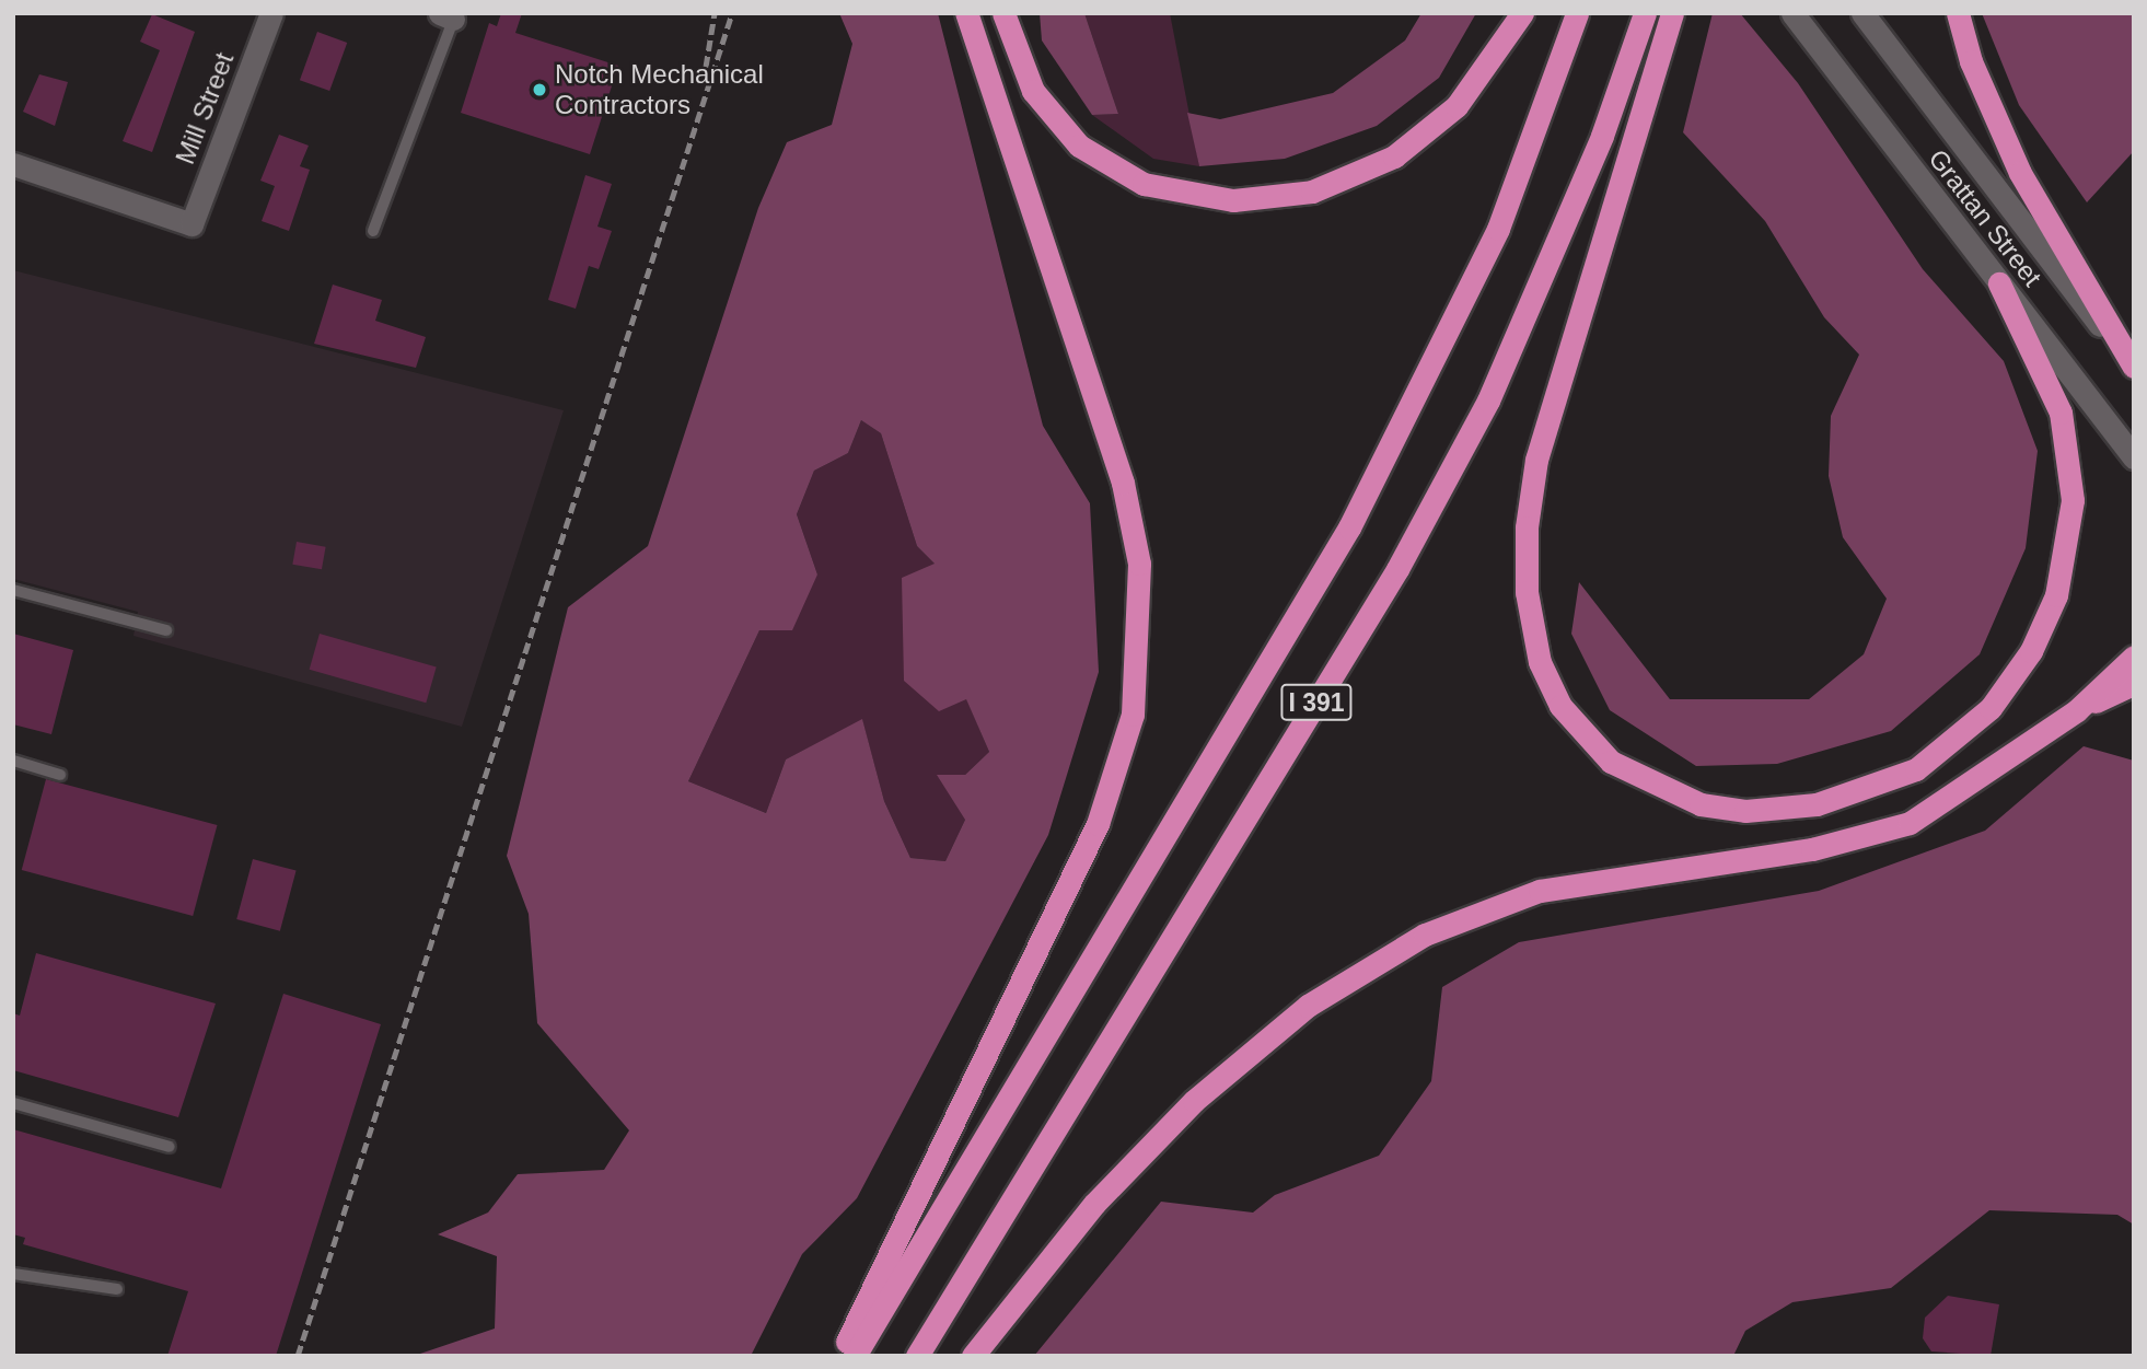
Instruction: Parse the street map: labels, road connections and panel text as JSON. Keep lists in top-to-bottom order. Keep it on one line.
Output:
{"streets":{"highway":["I 391"],"main road":["Mill Street","Grattan Street"]},"places":["Notch Mechanical Contractors"]}
